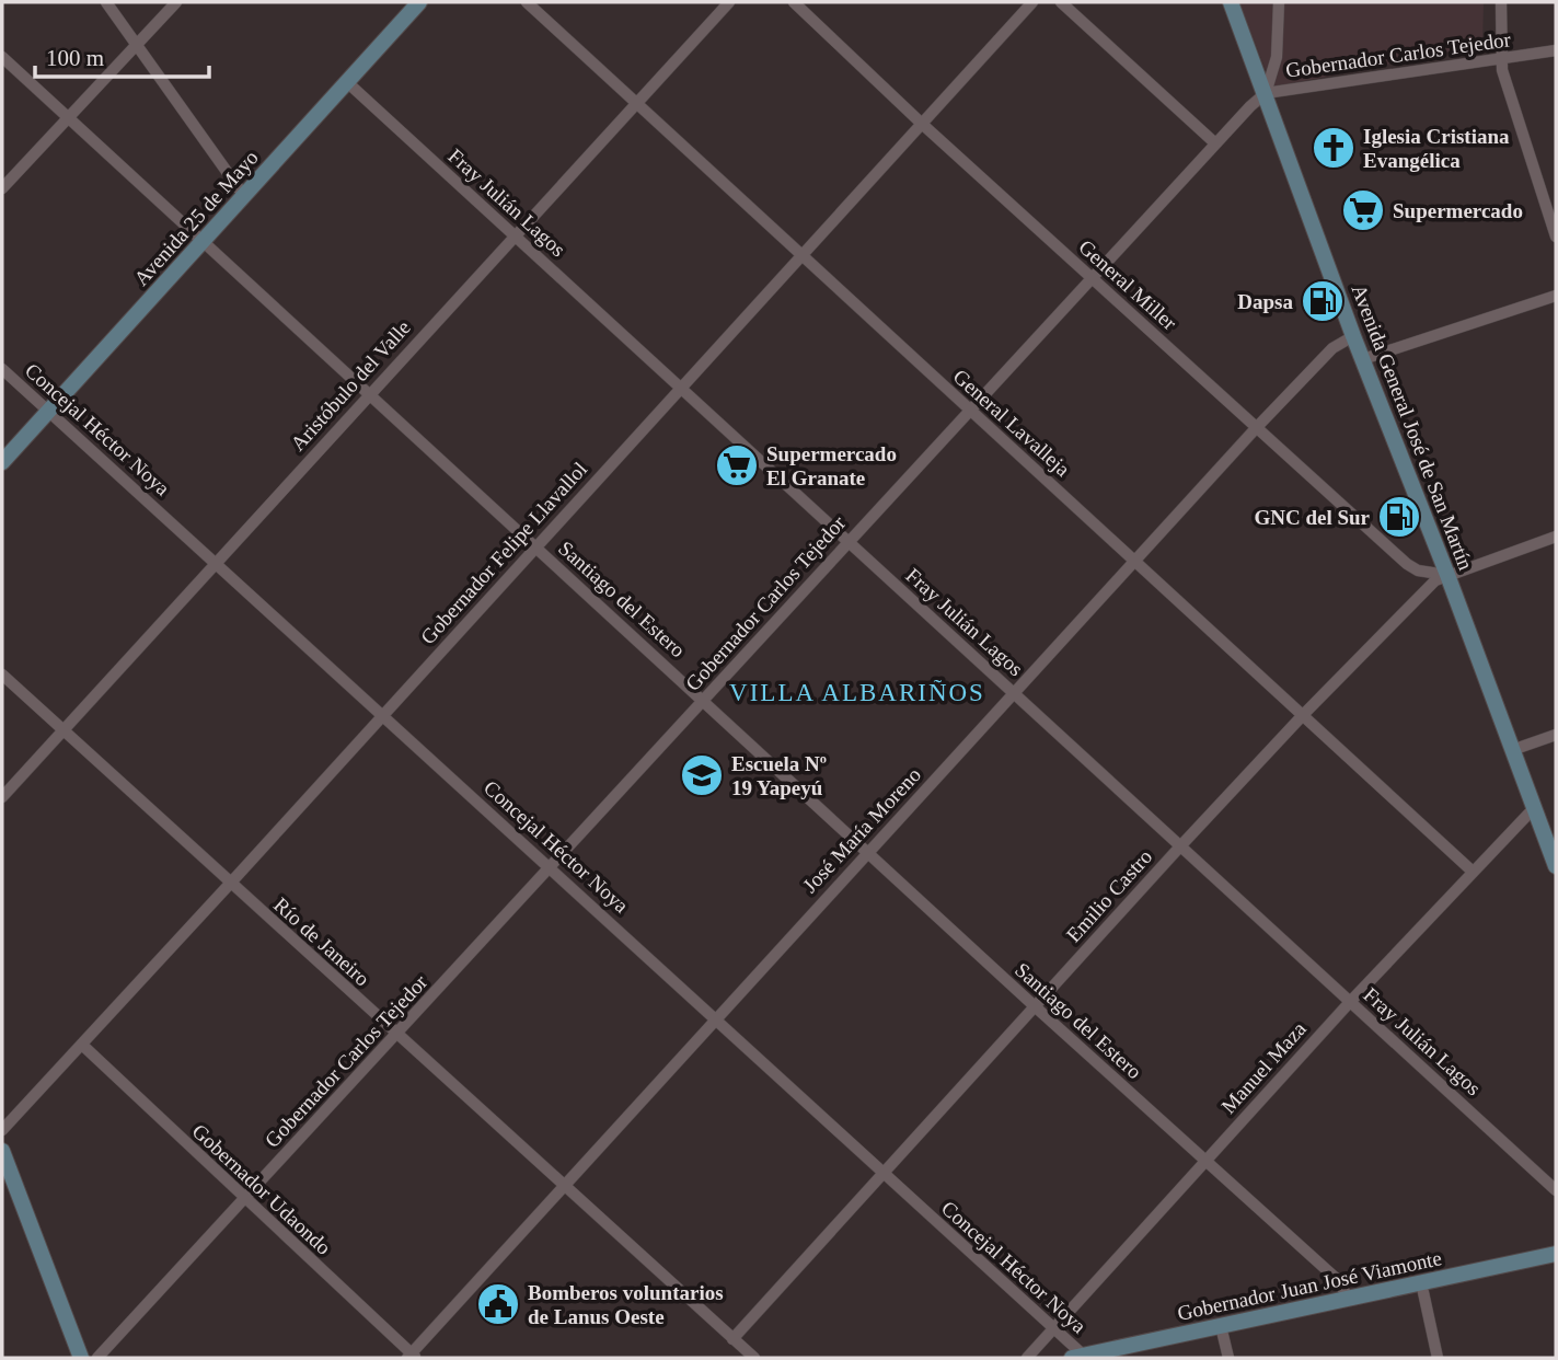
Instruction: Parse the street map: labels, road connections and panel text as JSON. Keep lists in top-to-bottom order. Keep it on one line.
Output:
{"streets":{"main road":["Avenida 25 de Mayo","Avenida General José de San Martín","Gobernador Juan José Viamonte"],"street":["Gobernador Carlos Tejedor","Fray Julián Lagos","General Miller","Aristóbulo del Valle","General Lavalleja","Concejal Héctor Noya","Gobernador Felipe Llavallol","Santiago del Estero","José María Moreno","Emilio Castro","Río de Janeiro","Manuel Maza","Gobernador Udaondo"]},"crossings":[["Gobernador Carlos Tejedor","Fray Julián Lagos"],["Gobernador Carlos Tejedor","General Miller"],["Gobernador Carlos Tejedor","General Lavalleja"],["Gobernador Carlos Tejedor","Avenida General José de San Martín"],["Gobernador Carlos Tejedor","Concejal Héctor Noya"],["Gobernador Carlos Tejedor","Santiago del Estero"],["Gobernador Carlos Tejedor","Río de Janeiro"],["Gobernador Carlos Tejedor","Gobernador Udaondo"],["Fray Julián Lagos","Avenida 25 de Mayo"],["Fray Julián Lagos","Aristóbulo del Valle"],["Fray Julián Lagos","Gobernador Felipe Llavallol"],["Fray Julián Lagos","José María Moreno"],["Fray Julián Lagos","Emilio Castro"],["Fray Julián Lagos","Manuel Maza"],["Avenida 25 de Mayo","Concejal Héctor Noya"],["Avenida 25 de Mayo","Santiago del Estero"],["General Miller","Avenida General José de San Martín"],["General Miller","Gobernador Felipe Llavallol"],["General Miller","José María Moreno"],["General Miller","Emilio Castro"],["Aristóbulo del Valle","General Lavalleja"],["Aristóbulo del Valle","Concejal Héctor Noya"],["Aristóbulo del Valle","Santiago del Estero"],["Aristóbulo del Valle","Río de Janeiro"],["General Lavalleja","Gobernador Felipe Llavallol"],["General Lavalleja","José María Moreno"],["General Lavalleja","Emilio Castro"],["General Lavalleja","Manuel Maza"],["Avenida General José de San Martín","José María Moreno"],["Avenida General José de San Martín","Emilio Castro"],["Avenida General José de San Martín","Manuel Maza"],["Concejal Héctor Noya","Gobernador Felipe Llavallol"],["Concejal Héctor Noya","José María Moreno"],["Concejal Héctor Noya","Emilio Castro"],["Concejal Héctor Noya","Manuel Maza"],["Concejal Héctor Noya","Gobernador Juan José Viamonte"],["Gobernador Felipe Llavallol","Santiago del Estero"],["Gobernador Felipe Llavallol","Río de Janeiro"],["Gobernador Felipe Llavallol","Gobernador Udaondo"],["Santiago del Estero","José María Moreno"],["Santiago del Estero","Emilio Castro"],["Santiago del Estero","Manuel Maza"],["Santiago del Estero","Gobernador Juan José Viamonte"],["José María Moreno","Río de Janeiro"],["José María Moreno","Gobernador Udaondo"],["Emilio Castro","Río de Janeiro"]],"districts":["VILLA ALBARIÑOS"],"places":{"church":["Iglesia Cristiana Evangélica"],"supermarket":["Supermercado","Supermercado El Granate"],"fuel station":["Dapsa","GNC del Sur"],"school or university":["Escuela Nº 19 Yapeyú"],"public building":["Bomberos voluntarios de Lanus Oeste"]},"scale_bar":"100 m"}
